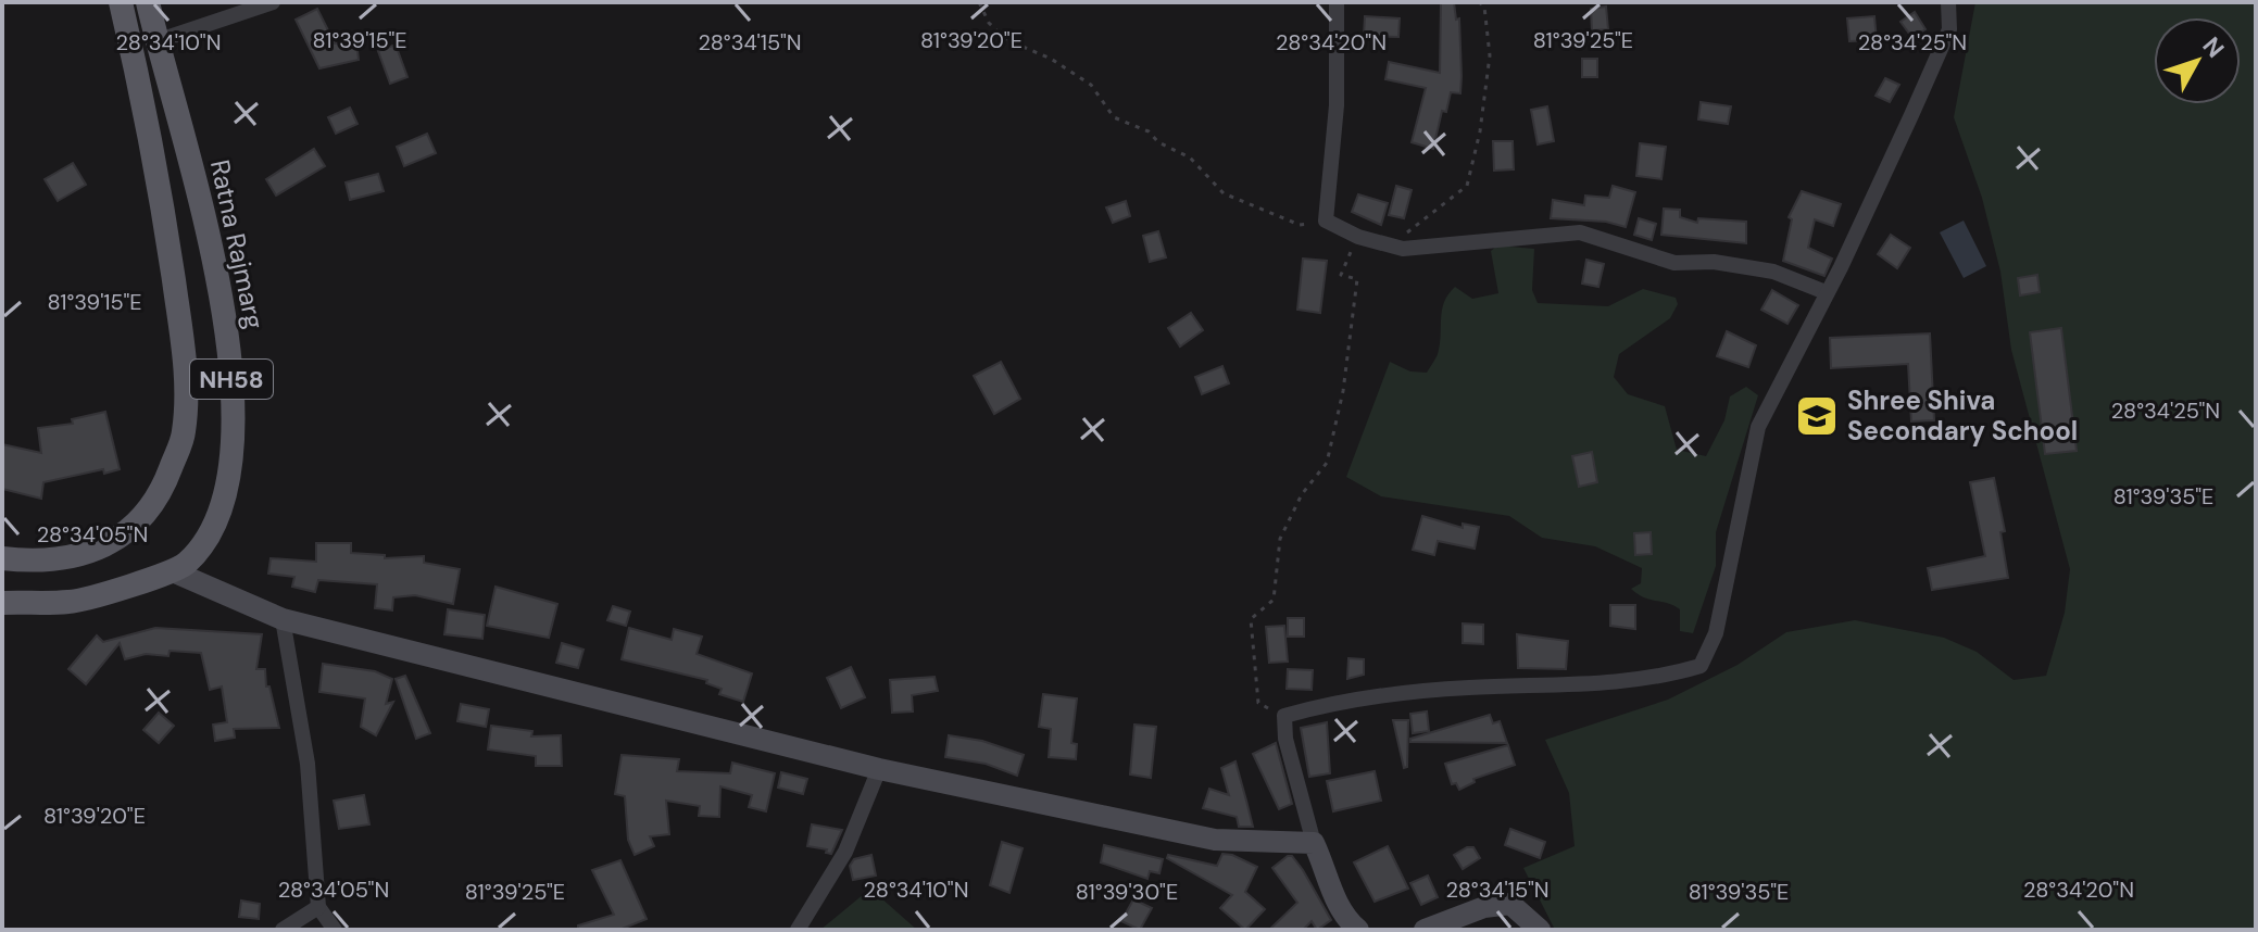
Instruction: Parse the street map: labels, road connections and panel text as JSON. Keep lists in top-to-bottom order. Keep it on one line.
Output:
{"streets":{"main road":["Ratna Rajmarg","NH58"]},"places":{"school or university":["Shree Shiva Secondary School"]},"north":"top right","coordinates":["81°39'15\"E","81°39'20\"E","81°39'25\"E","28°34'10\"N","28°34'15\"N","28°34'20\"N","28°34'25\"N","81°39'35\"E","28°34'05\"N","81°39'30\"E"]}
